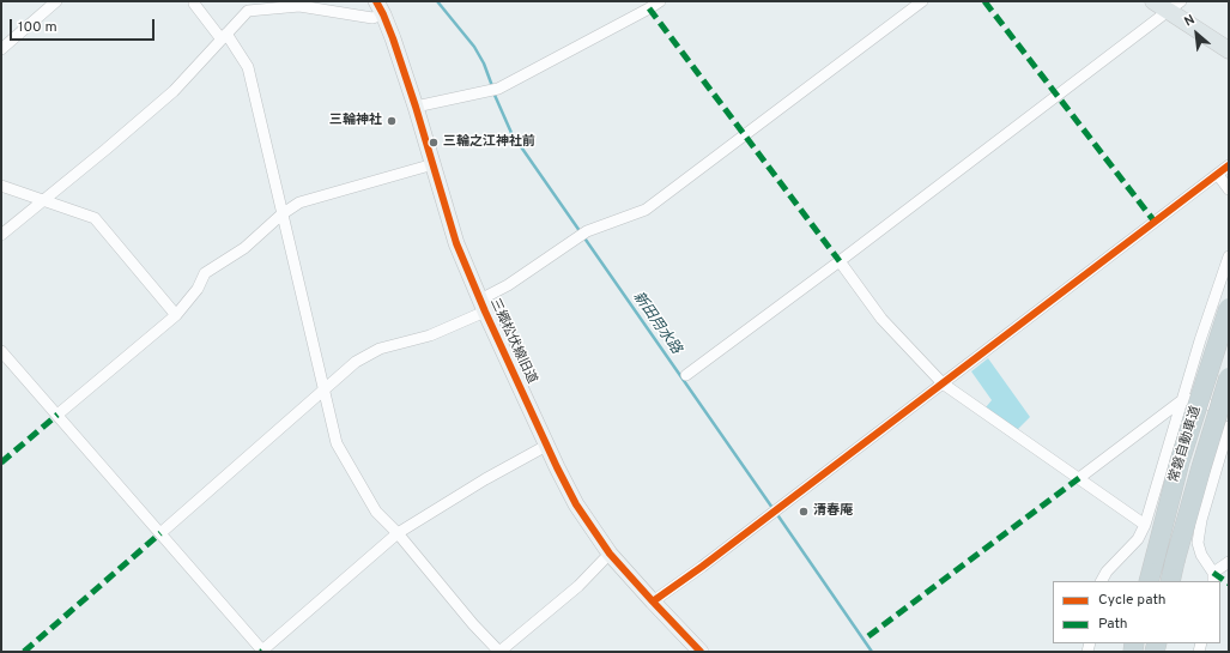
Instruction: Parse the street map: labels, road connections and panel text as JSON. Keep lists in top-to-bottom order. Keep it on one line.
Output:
{"streets":{"highway":["常磐自動車道"],"street":["三郷松伏線旧道"]},"water":["新田用水路"],"places":["三輪神社","三輪之江神社前","清春庵"],"legend":["Cycle path","Path"],"scale_bar":"100 m","north":"top left"}
